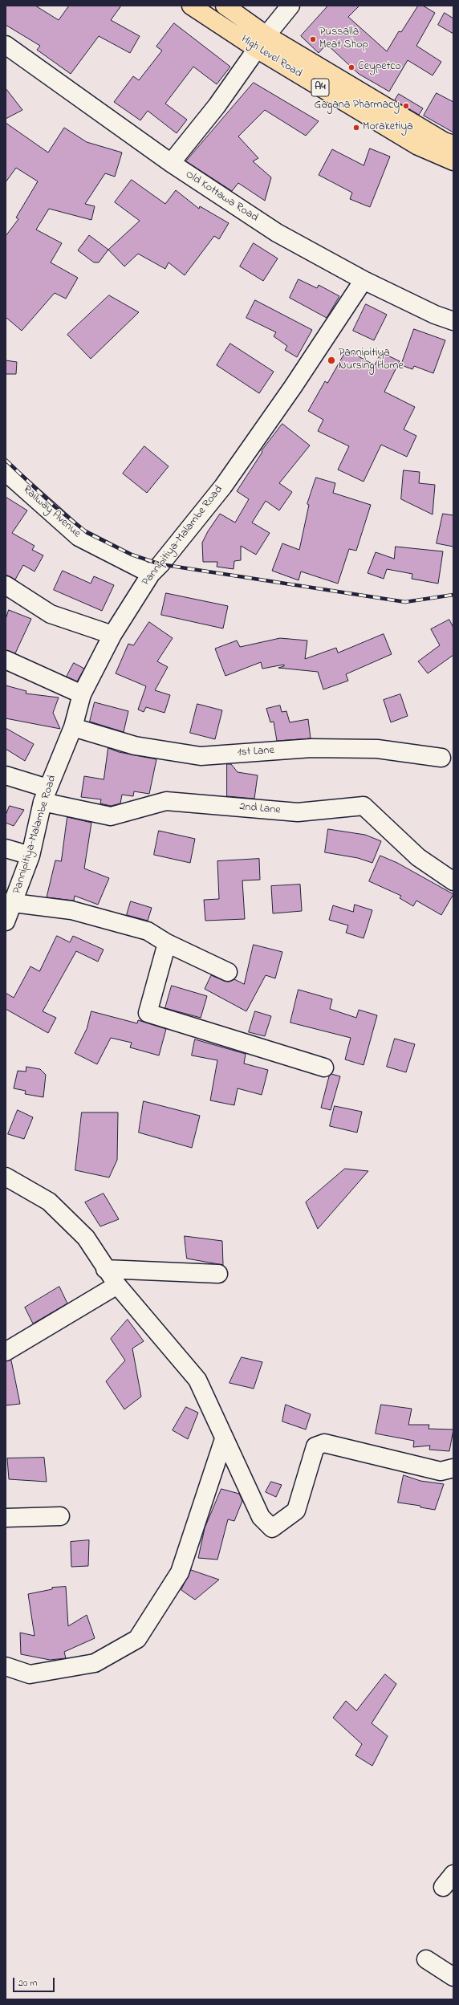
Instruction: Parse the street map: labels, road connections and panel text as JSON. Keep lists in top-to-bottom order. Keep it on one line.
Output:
{"streets":{"highway":["High Level Road","A4"],"street":["Old Kottawa Road","Railway Avenue","Pannipitiya-Malambe Road","1st Lane","2nd Lane"]},"crossings":[["Old Kottawa Road","Pannipitiya-Malambe Road"],["Railway Avenue","Pannipitiya-Malambe Road"],["Pannipitiya-Malambe Road","1st Lane"],["Pannipitiya-Malambe Road","2nd Lane"]],"places":["Pussalla Meat Shop","Ceypetco","Gagana Pharmacy","Moraketiya","Pannipitiya Nursing Home"],"scale_bar":"20 m"}
